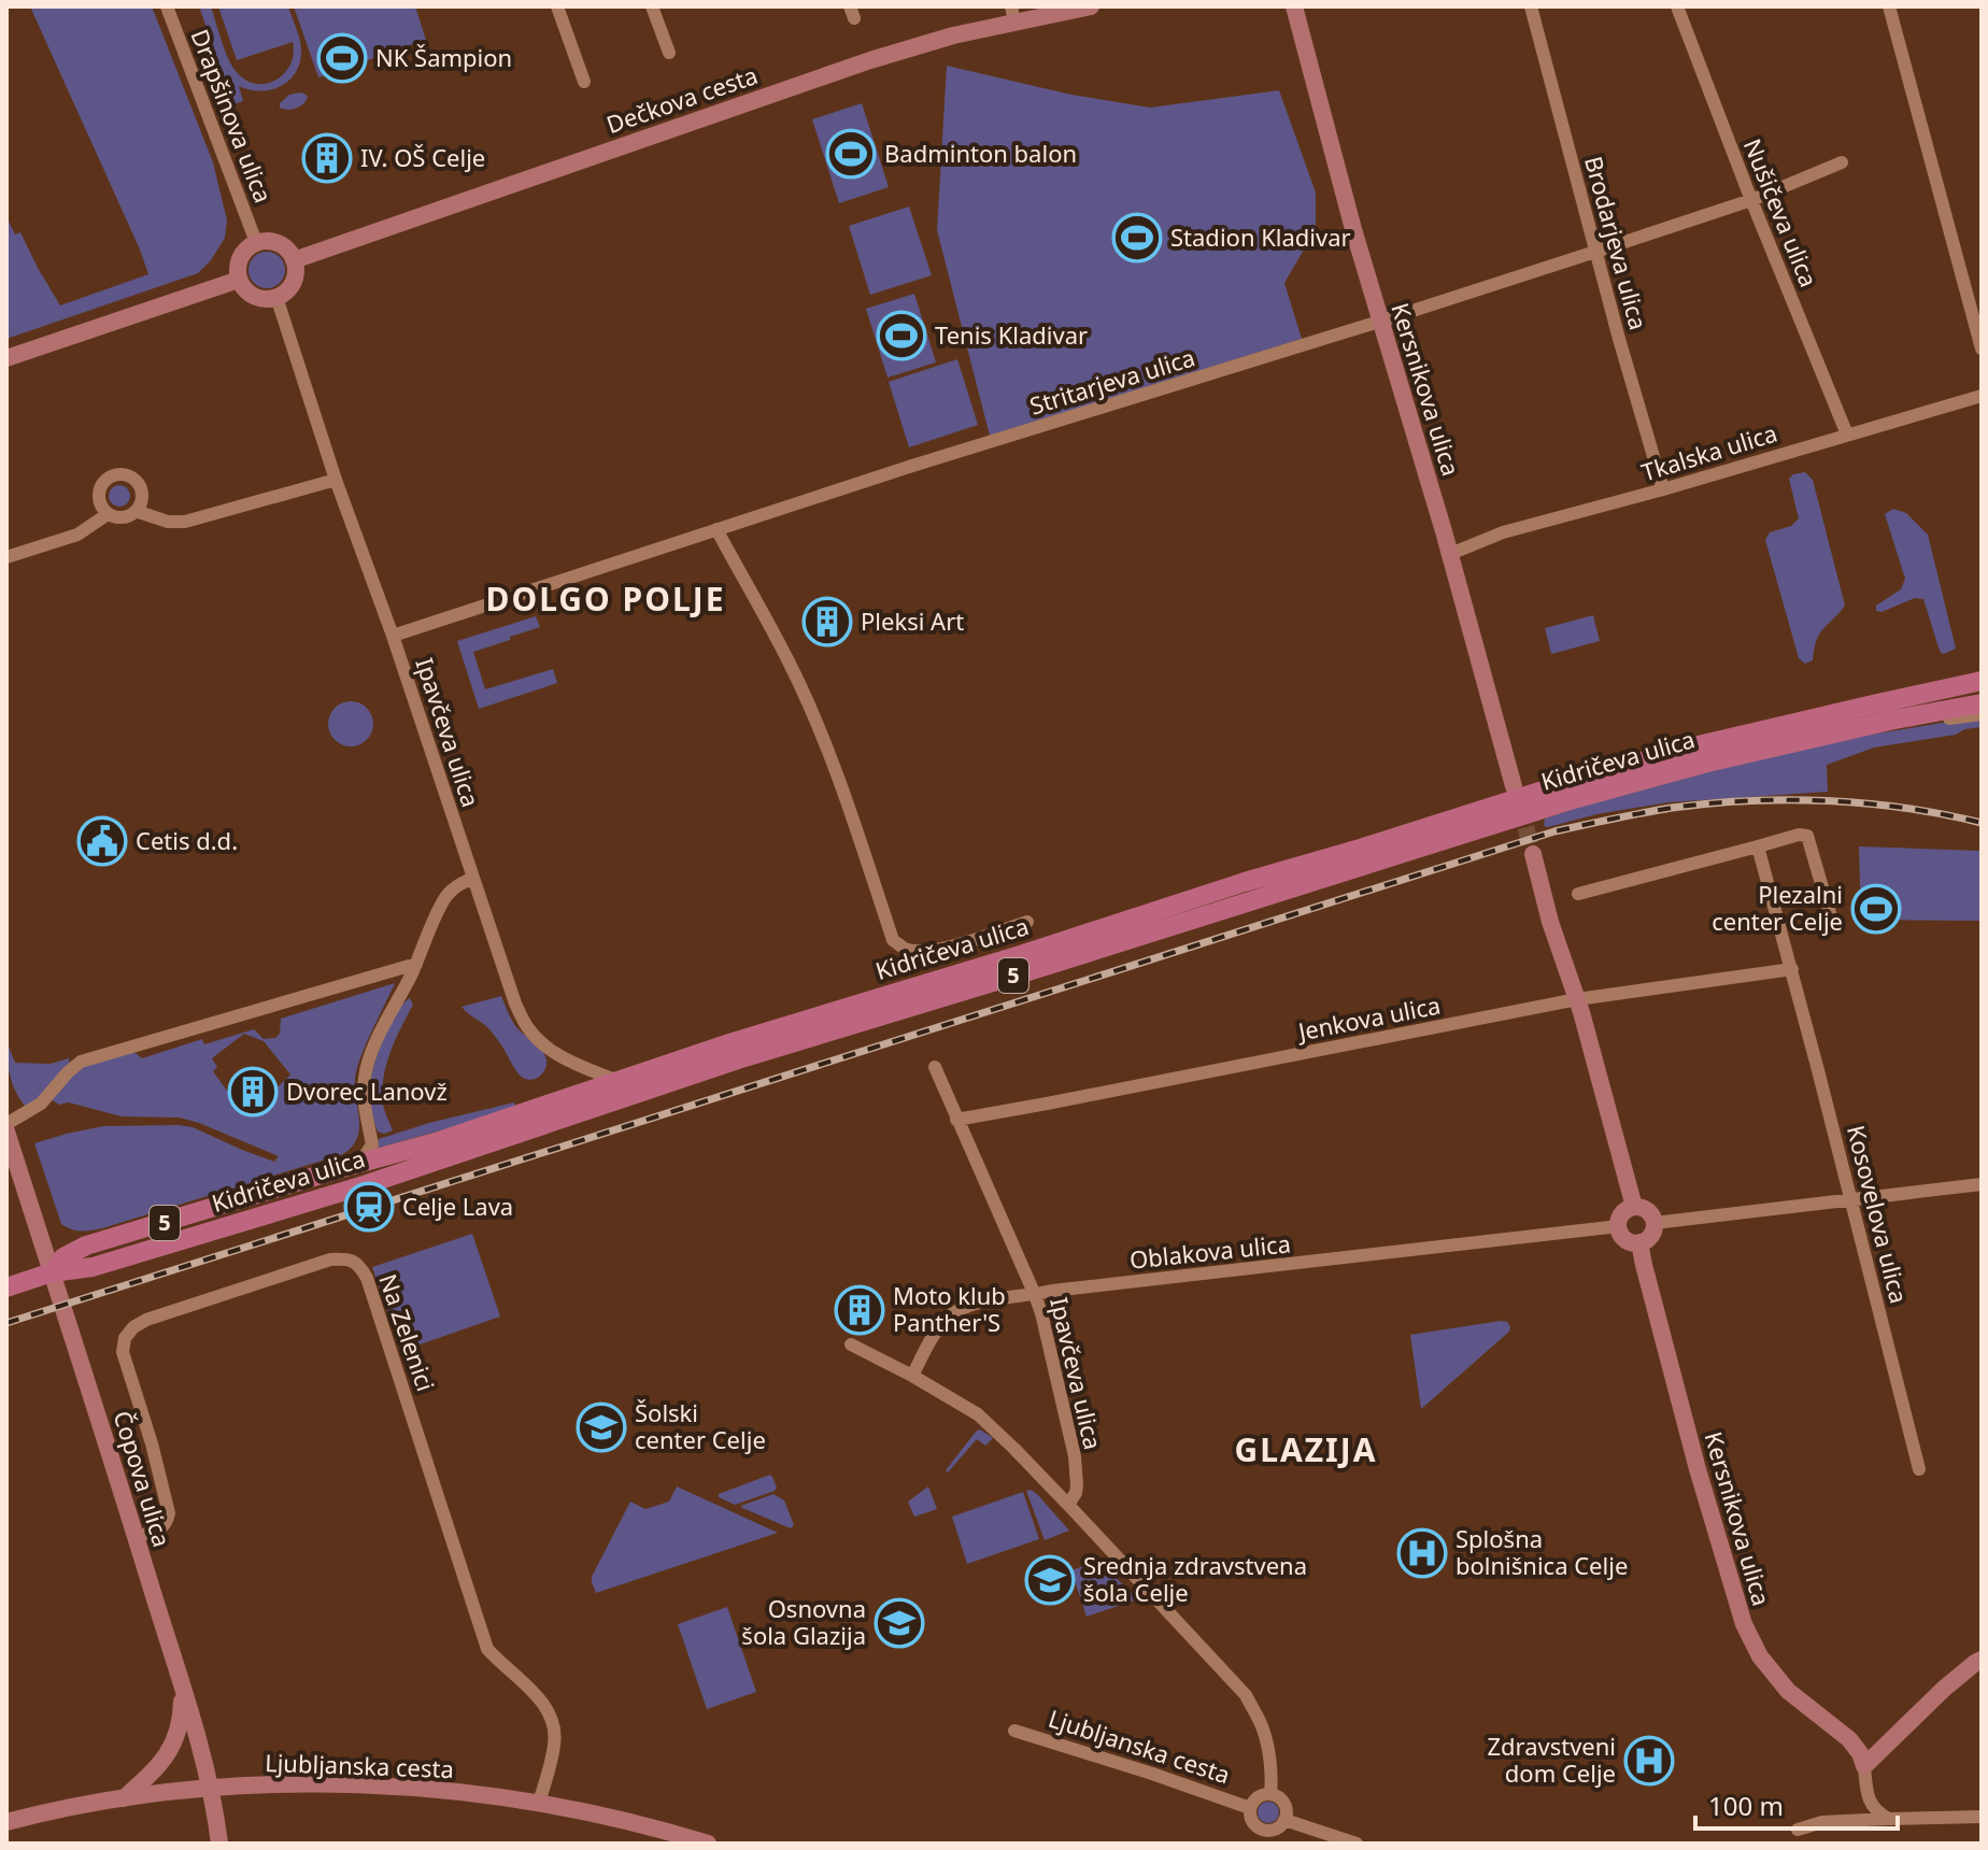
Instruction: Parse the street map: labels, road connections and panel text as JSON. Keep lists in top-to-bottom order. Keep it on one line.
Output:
{"streets":{"main road":["Kidričeva ulica","5"],"street":["Dečkova cesta","Drapšinova ulica","Nušičeva ulica","Brodarjeva ulica","Stritarjeva ulica","Kersnikova ulica","Tkalska ulica","Ipavčeva ulica","Jenkova ulica","Kosovelova ulica","Oblakova ulica","Na Zelenici","Čopova ulica","Ljubljanska cesta"]},"crossings":[["Dečkova cesta","Drapšinova ulica"],["Dečkova cesta","Ipavčeva ulica"],["Drapšinova ulica","Ipavčeva ulica"],["Nušičeva ulica","Stritarjeva ulica"],["Nušičeva ulica","Tkalska ulica"],["Brodarjeva ulica","Stritarjeva ulica"],["Brodarjeva ulica","Tkalska ulica"],["Stritarjeva ulica","Kersnikova ulica"],["Stritarjeva ulica","Ipavčeva ulica"],["Kersnikova ulica","Tkalska ulica"],["Kersnikova ulica","Oblakova ulica"],["Ipavčeva ulica","Kidričeva ulica"],["Ipavčeva ulica","Jenkova ulica"],["Ipavčeva ulica","Oblakova ulica"],["Kidričeva ulica","5"],["Kidričeva ulica","Čopova ulica"],["5","Čopova ulica"],["Jenkova ulica","Kosovelova ulica"],["Na Zelenici","Čopova ulica"],["Na Zelenici","Ljubljanska cesta"],["Čopova ulica","Ljubljanska cesta"]],"districts":["DOLGO POLJE","GLAZIJA"],"places":{"sports":["NK Šampion","Badminton balon","Stadion Kladivar","Tenis Kladivar","Plezalni center Celje"],"building":["IV. OŠ Celje","Pleksi Art","Dvorec Lanovž","Moto klub Panther'S"],"public building":["Cetis d.d."],"station":["Celje Lava"],"school or university":["Šolski center Celje","Srednja zdravstvena šola Celje","Osnovna šola Glazija"],"hospital":["Splošna bolnišnica Celje","Zdravstveni dom Celje"]},"scale_bar":"100 m"}
